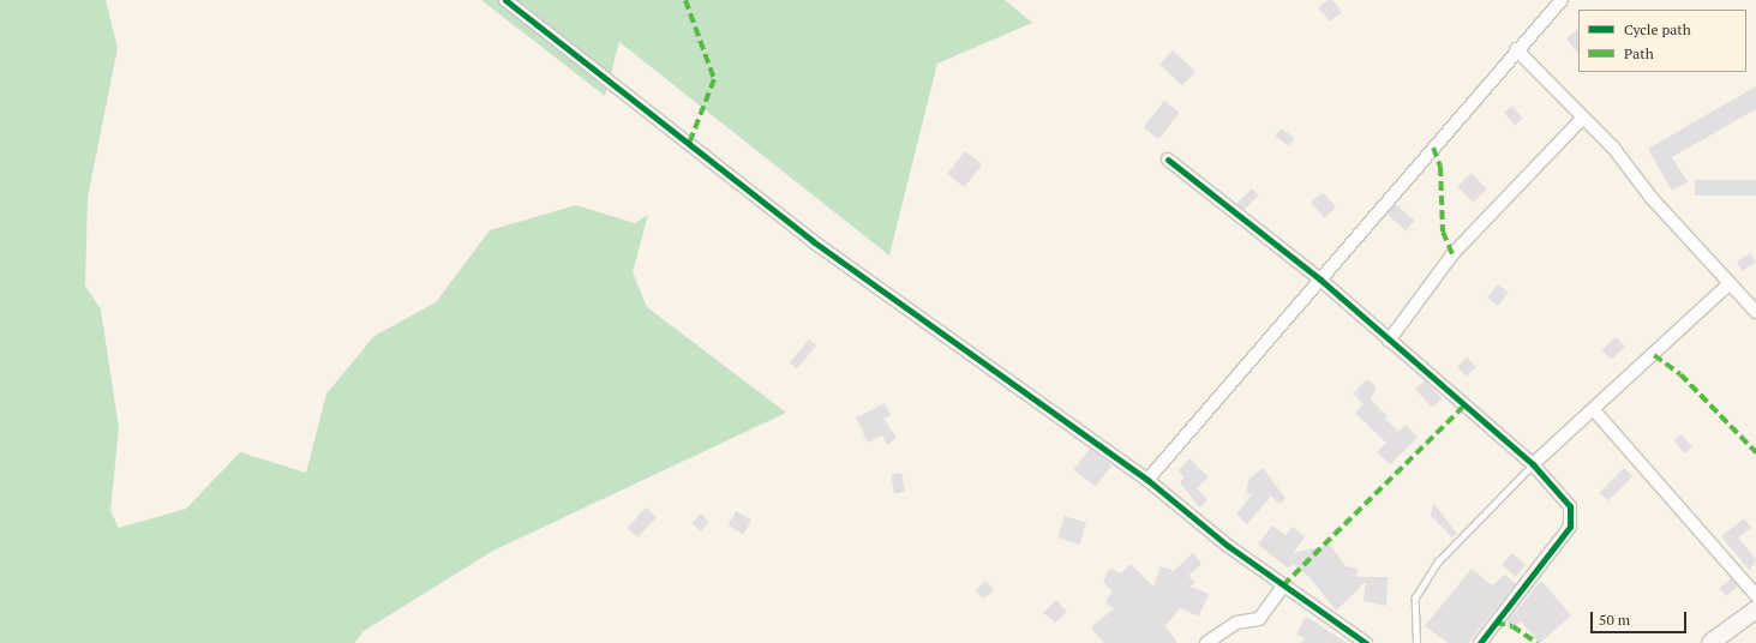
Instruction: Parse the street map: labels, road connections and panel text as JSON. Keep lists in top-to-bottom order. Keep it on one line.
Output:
{"legend":["Cycle path","Path"],"scale_bar":"50 m"}
